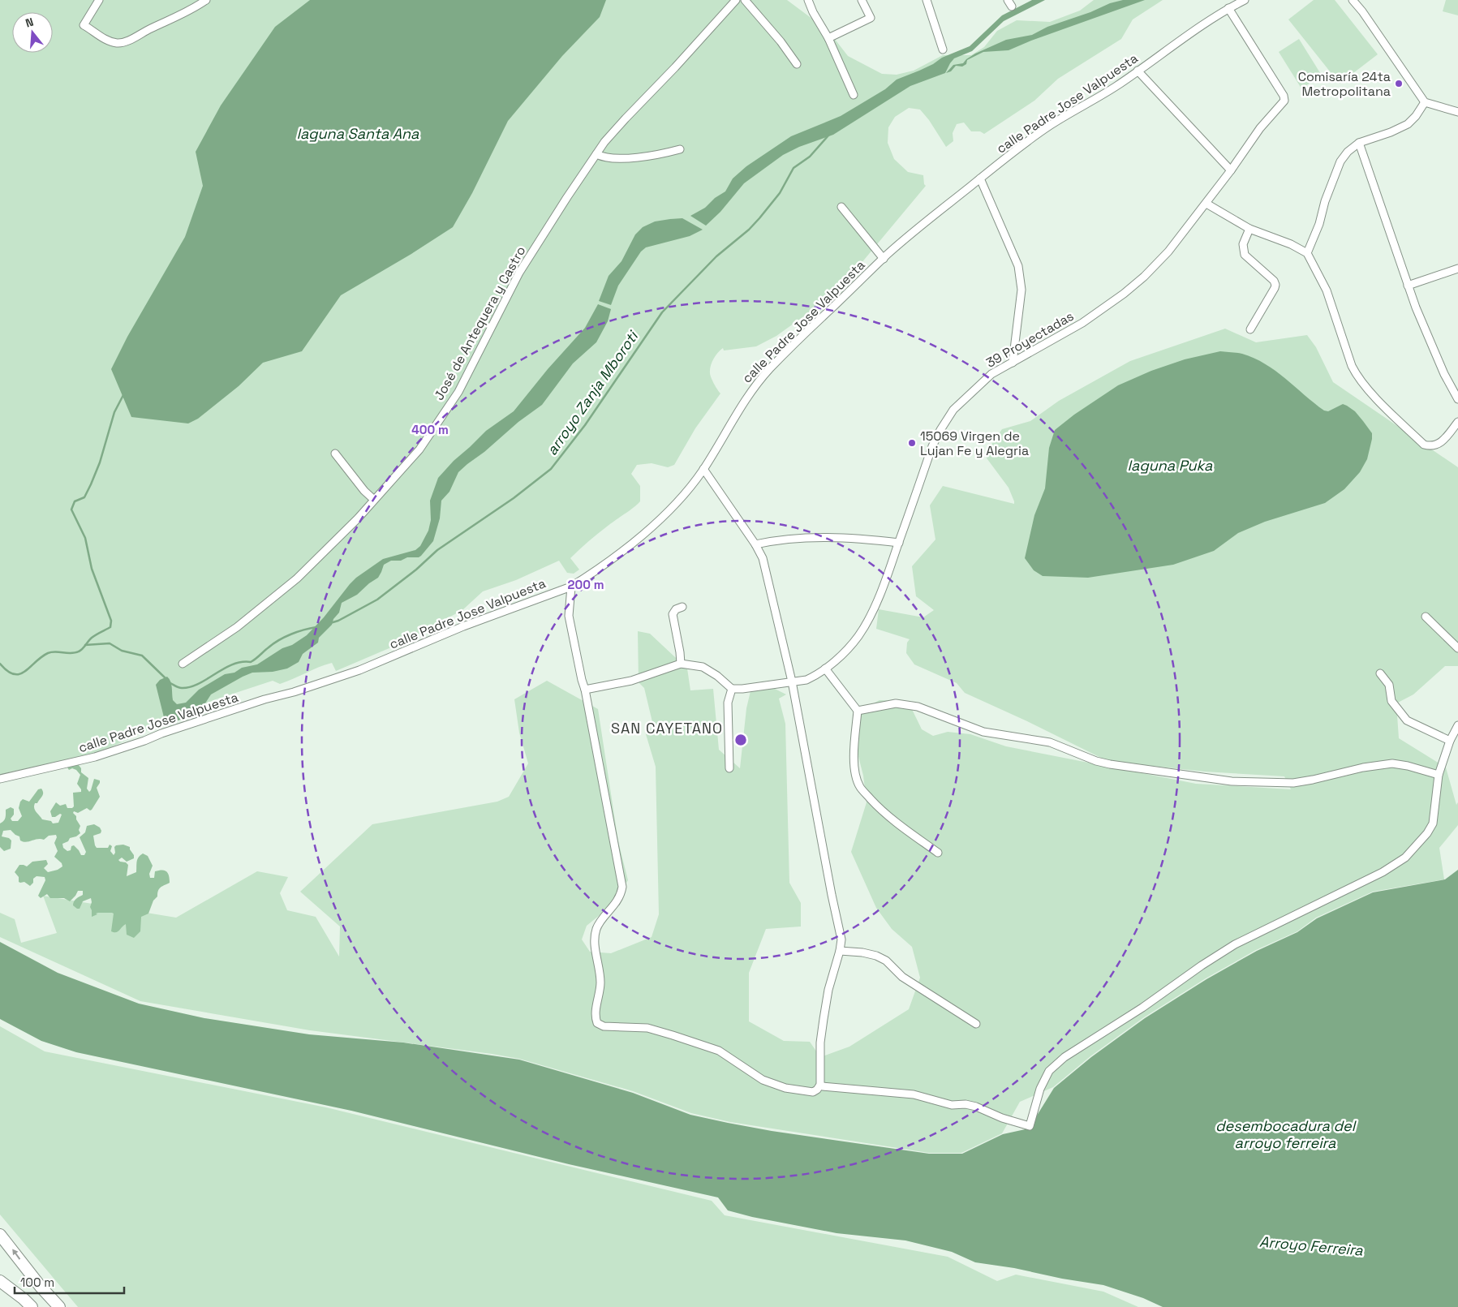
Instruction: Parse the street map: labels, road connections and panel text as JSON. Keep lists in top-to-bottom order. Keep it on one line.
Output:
{"streets":{"street":["calle Padre Jose Valpuesta","José de Antequera y Castro","39 Proyectadas"]},"crossings":[["calle Padre Jose Valpuesta","39 Proyectadas"]],"districts":["SAN CAYETANO"],"water":["laguna Santa Ana","arroyo Zanja Mboroti","laguna Puka","desembocadura del arroyo ferreira","Arroyo Ferreira"],"places":["Comisaría 24ta Metropolitana","15069 Virgen de Lujan Fe y Alegria"],"scale_bar":"100 m","north":"top","rings":["400 m","200 m"]}
